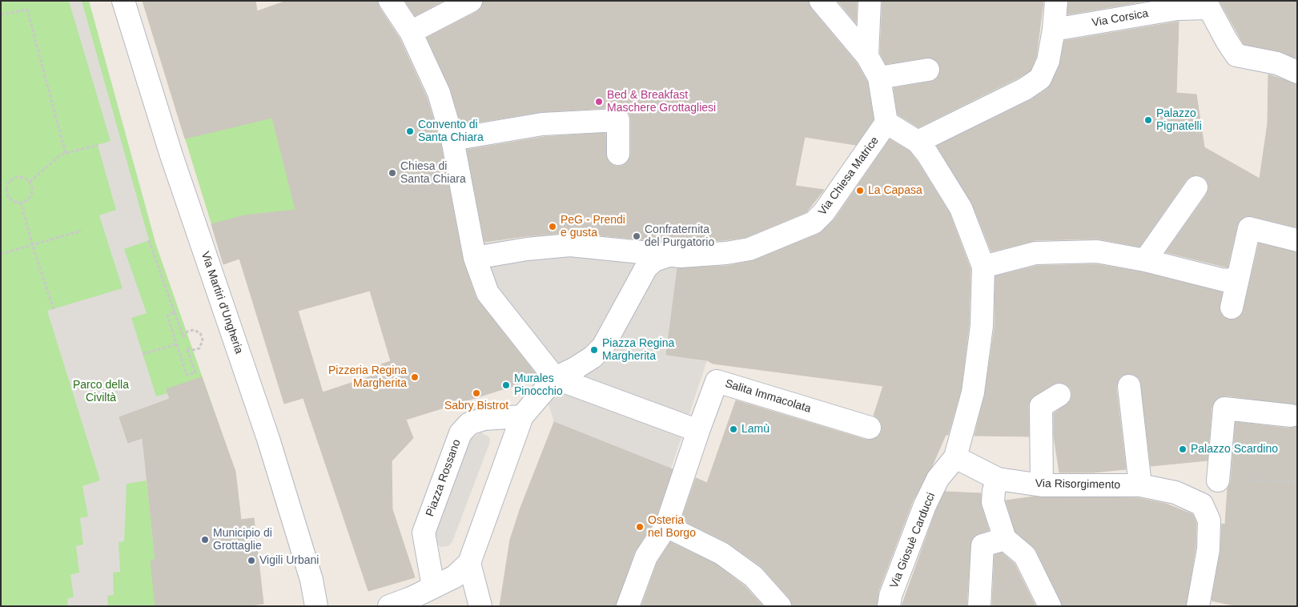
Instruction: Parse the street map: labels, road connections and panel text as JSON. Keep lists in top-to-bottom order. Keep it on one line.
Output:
{"streets":{"street":["Via Corsica","Via Chiesa Matrice","Via Martiri d'Ungheria","Salita Immacolata","Piazza Rossano","Via Risorgimento","Via Giosuè Carducci"]},"crossings":[["Via Risorgimento","Via Giosuè Carducci"]],"parks":["Parco della Civiltà"],"places":["Bed & Breakfast Maschere Grottagliesi","Palazzo Pignatelli","Convento di Santa Chiara","Chiesa di Santa Chiara","La Capasa","PeG - Prendi e gusta","Confraternita del Purgatorio","Piazza Regina Margherita","Pizzeria Regina Margherita","Murales Pinocchio","Sabry Bistrot","Lamù","Palazzo Scardino","Osteria nel Borgo","Municipio di Grottaglie","Vigili Urbani"]}
